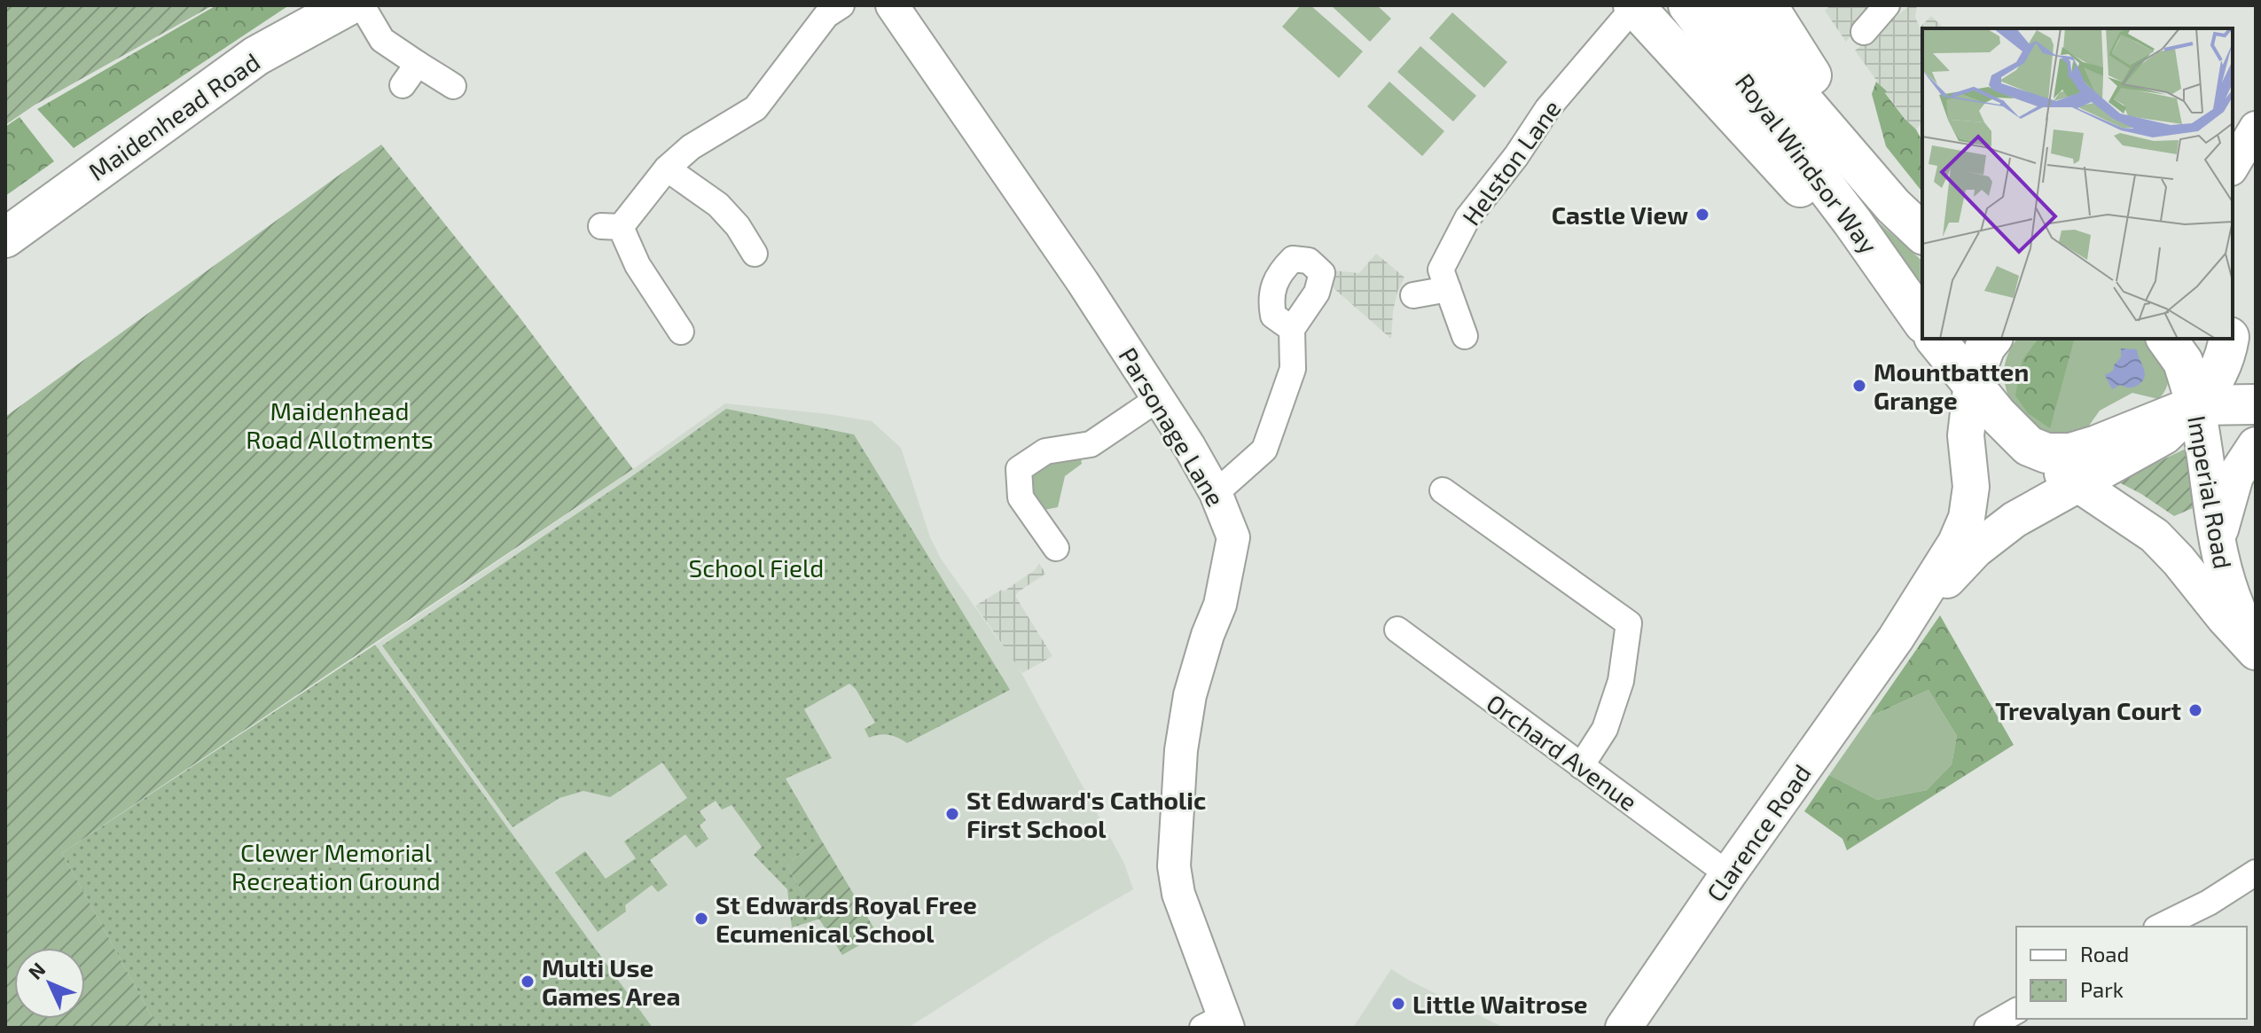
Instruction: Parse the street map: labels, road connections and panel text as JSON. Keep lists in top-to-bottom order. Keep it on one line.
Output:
{"streets":{"main road":["Maidenhead Road","Royal Windsor Way","Imperial Road","Clarence Road"],"street":["Helston Lane","Parsonage Lane","Orchard Avenue"]},"crossings":[["Imperial Road","Clarence Road"],["Orchard Avenue","Clarence Road"]],"parks":["Maidenhead Road Allotments","School Field","Clewer Memorial Recreation Ground"],"places":["Castle View","Mountbatten Grange","Trevalyan Court","St Edward's Catholic First School","St Edwards Royal Free Ecumenical School","Multi Use Games Area","Little Waitrose"],"legend":["Road","Park"],"north":"top left"}
